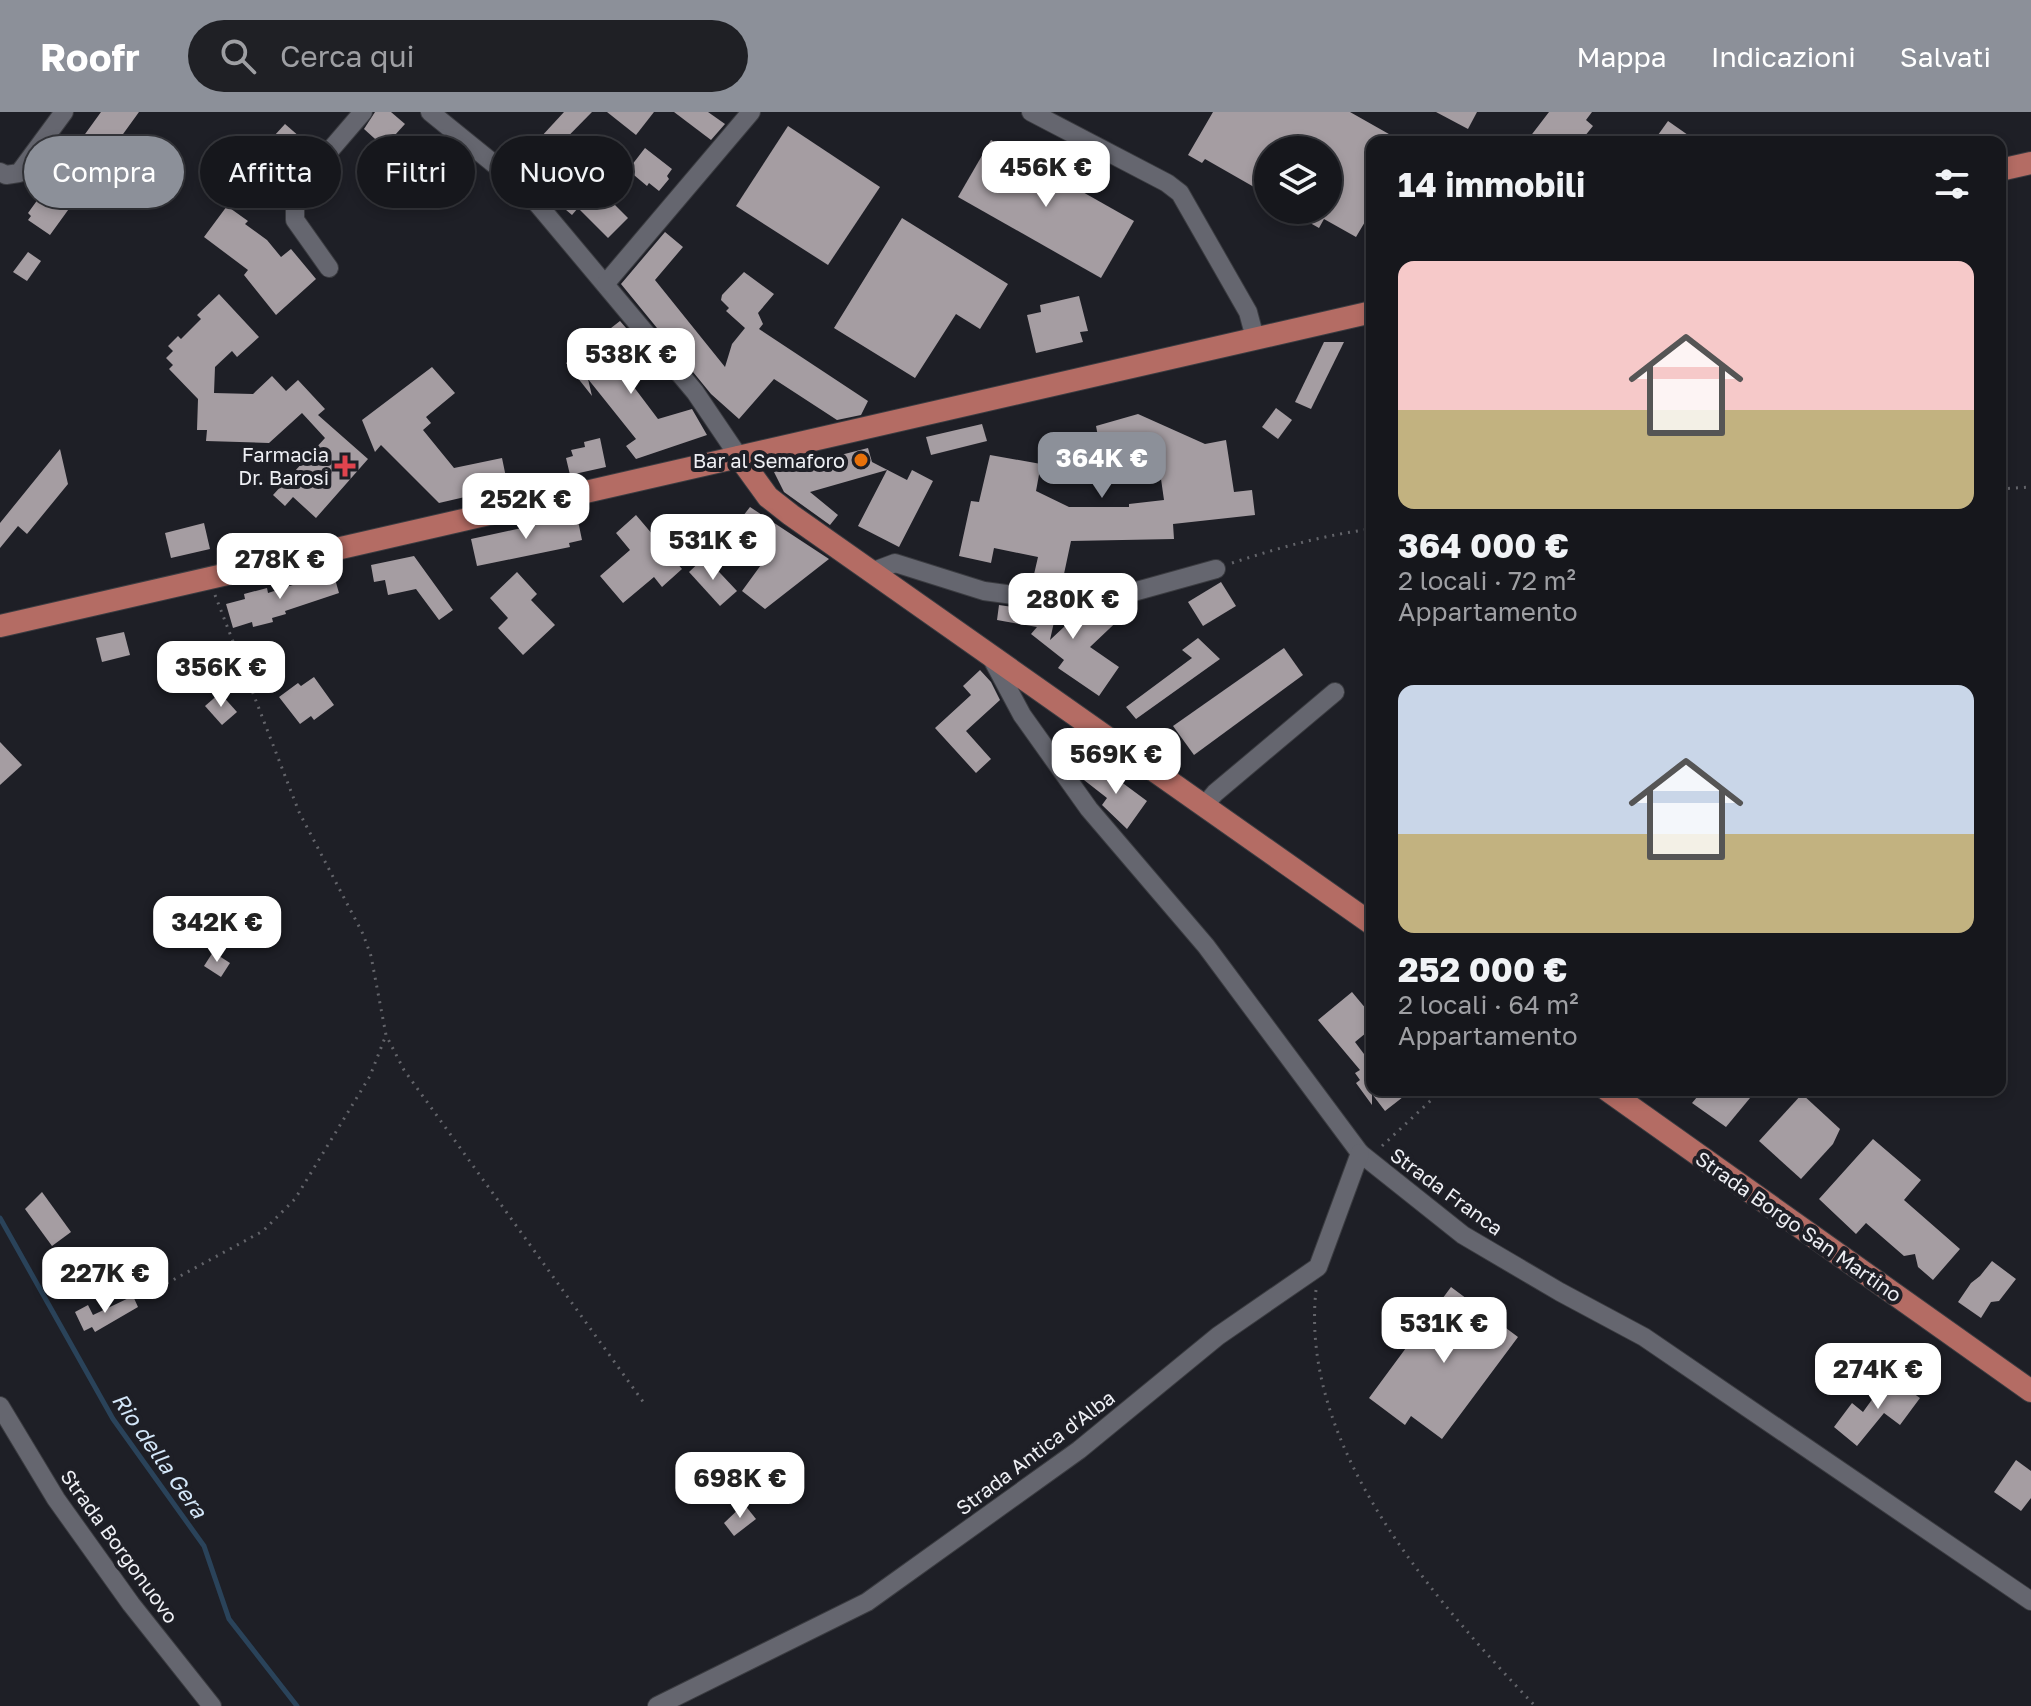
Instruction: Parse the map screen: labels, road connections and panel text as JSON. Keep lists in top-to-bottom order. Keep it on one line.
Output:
{"streets":{"main road":["Strada Borgo San Martino"],"street":["Strada Franca","Strada Antica d'Alba","Strada Borgonuovo"]},"water":["Rio della Gera"],"places":{"other":["Bar al Semaforo"],"health":["Farmacia Dr. Barosi"]},"page":{"header":"Roofr","search":"Cerca qui","nav":["Mappa","Indicazioni","Salvati"],"chip":["Compra","Affitta","Filtri","Nuovo"],"heading":"14 immobili","price":["456K €","538K €","364K €","252K €","531K €","278K €","280K €","356K €","569K €","342K €","227K €","531K €","274K €","698K €"],"list":[{"name":"364 000 €","note":"2 locali · 72 m² · Appartamento"},{"name":"252 000 €","note":"2 locali · 64 m² · Appartamento"}]}}
